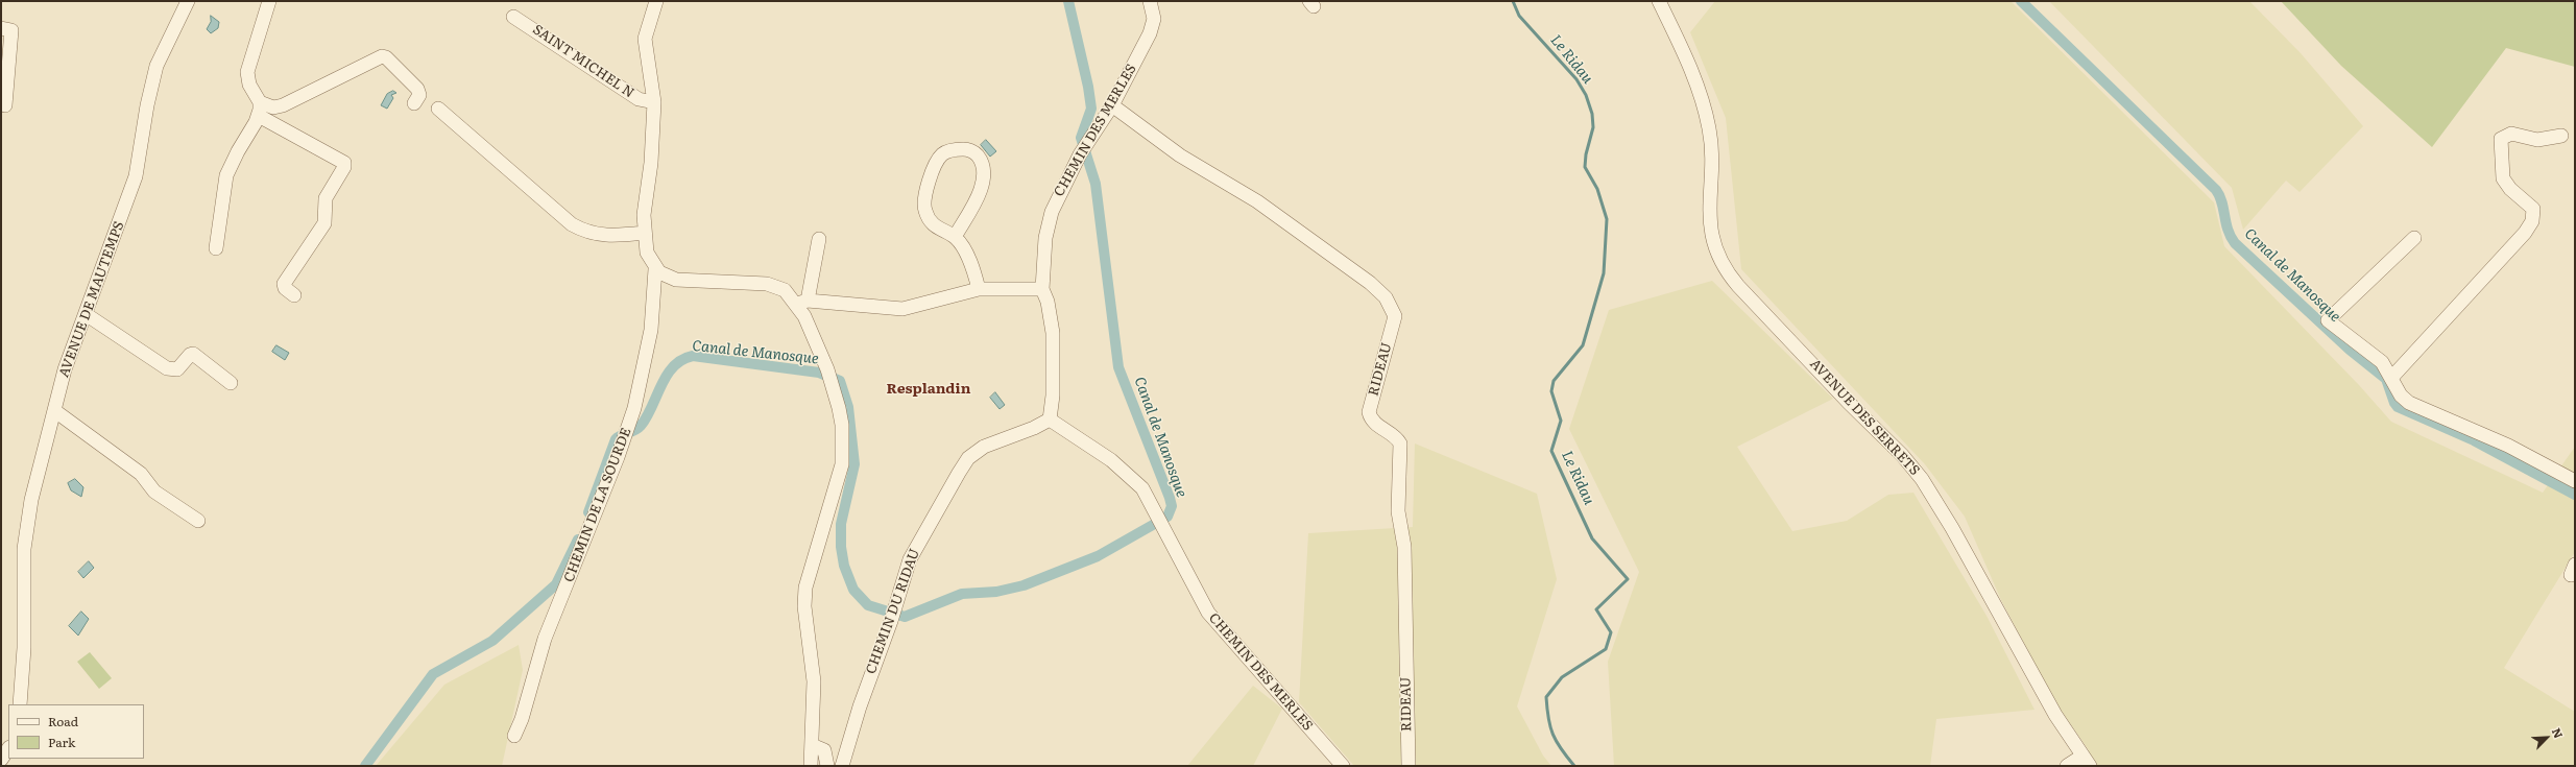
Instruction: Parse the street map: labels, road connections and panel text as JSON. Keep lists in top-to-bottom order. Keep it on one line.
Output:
{"streets":{"street":["SAINT MICHEL N","CHEMIN DES MERLES","AVENUE DE MAUTEMPS","RIDEAU","AVENUE DES SERRETS","CHEMIN DE LA SOURDE","CHEMIN DU RIDAU"]},"crossings":[["CHEMIN DES MERLES","RIDEAU"],["CHEMIN DES MERLES","CHEMIN DU RIDAU"]],"districts":["Resplandin"],"water":["Le Ridau","Canal de Manosque"],"legend":["Road","Park"],"north":"top right"}
